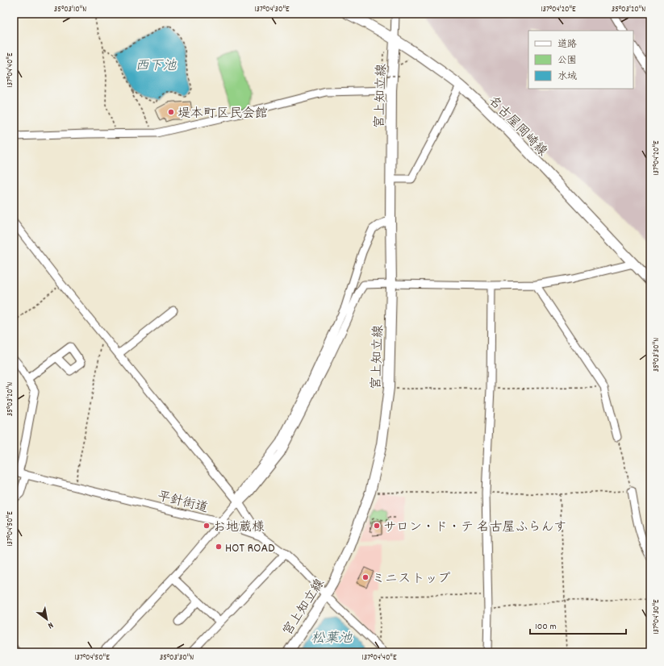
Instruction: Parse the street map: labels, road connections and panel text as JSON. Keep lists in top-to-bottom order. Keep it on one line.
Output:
{"streets":{"main road":["宮上知立線","名古屋岡崎線"],"street":["平針街道"]},"crossings":[["宮上知立線","名古屋岡崎線"],["宮上知立線","平針街道"]],"water":["西下池","松葉池"],"places":["堤本町区民会館","お地蔵様","サロン・ド・テ 名古屋ふらんす","HOT ROAD","ミニストップ"],"legend":["道路","公園","水域"],"scale_bar":"100 m","north":"bottom right","coordinates":["35°03'10\"N","137°04'30\"E","137°04'20\"E","35°03'20\"N","137°04'40\"E","35°03'30\"N","137°04'50\"E"]}
